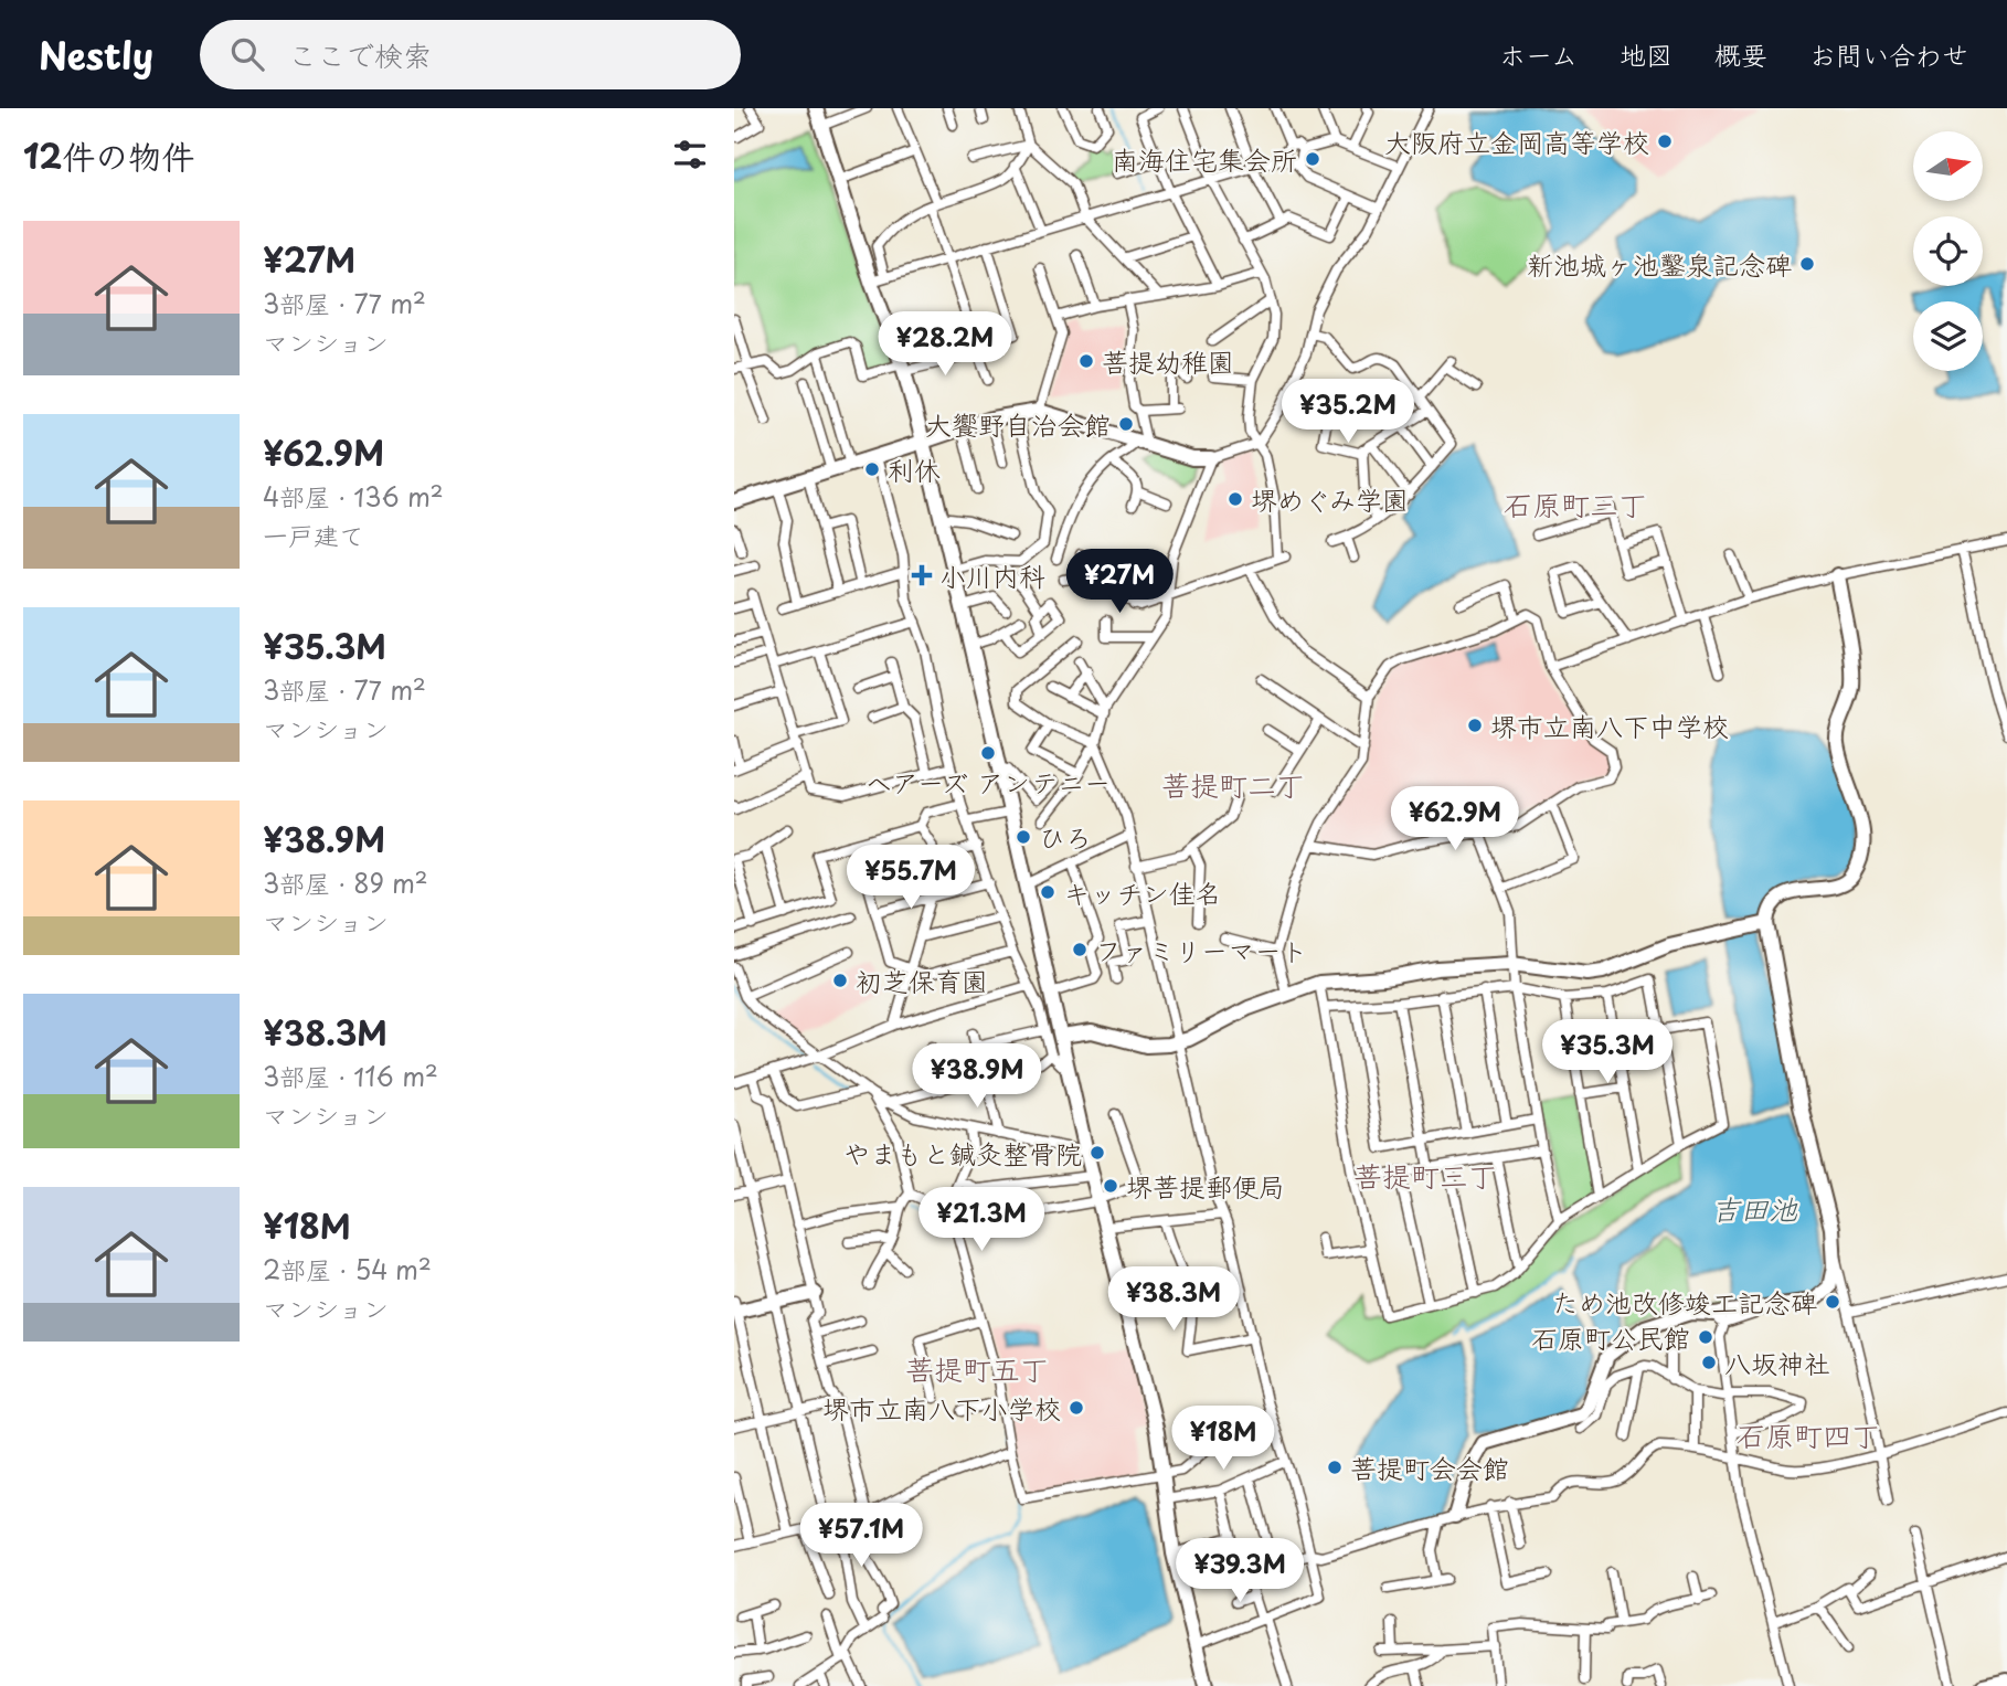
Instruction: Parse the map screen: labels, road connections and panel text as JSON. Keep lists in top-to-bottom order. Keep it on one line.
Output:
{"districts":["石原町三丁","菩提町二丁","菩提町三丁","菩提町五丁","石原町四丁"],"water":["吉田池"],"places":{"other":["大阪府立金岡高等学校","南海住宅集会所","新池城ヶ池鑿泉記念碑","菩提幼稚園","大饗野自治会館","利休","堺めぐみ学園","堺市立南八下中学校","ヘアーズ アンテニー","ひろ","キッチン佳名","ファミリーマート","初芝保育園","やまもと鍼灸整骨院","堺菩提郵便局","ため池改修竣工記念碑","石原町公民館","八坂神社","堺市立南八下小学校","菩提町会会館"],"health":["小川内科"]},"north":"right","page":{"header":"Nestly","search":"ここで検索","nav":["ホーム","地図","概要","お問い合わせ"],"heading":"12件の物件","list":[{"name":"¥27M","note":"3部屋 · 77 m² · マンション"},{"name":"¥62.9M","note":"4部屋 · 136 m² · 一戸建て"},{"name":"¥35.3M","note":"3部屋 · 77 m² · マンション"},{"name":"¥38.9M","note":"3部屋 · 89 m² · マンション"},{"name":"¥38.3M","note":"3部屋 · 116 m² · マンション"},{"name":"¥18M","note":"2部屋 · 54 m² · マンション"}],"price":["¥28.2M","¥35.2M","¥27M","¥62.9M","¥55.7M","¥35.3M","¥38.9M","¥21.3M","¥38.3M","¥18M","¥57.1M","¥39.3M"]}}
